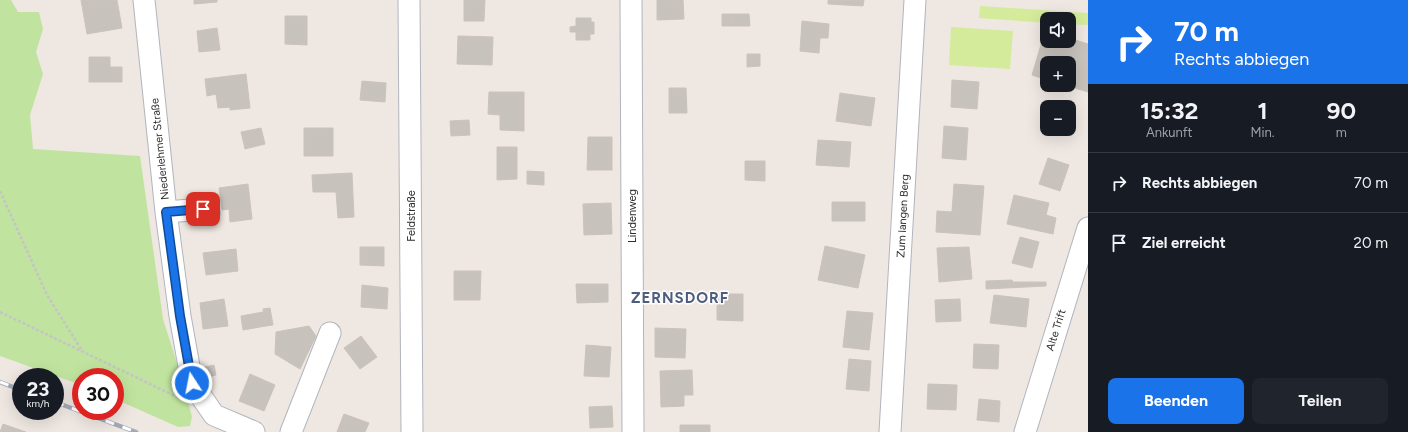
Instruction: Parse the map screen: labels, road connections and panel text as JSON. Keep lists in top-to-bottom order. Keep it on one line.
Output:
{"streets":{"street":["Niederlehmer Straße","Feldstraße","Lindenweg","Zum langen Berg","Alte Trift"]},"districts":["ZERNSDORF"],"page":{"turn":["70 m","Rechts abbiegen"],"map_buttons":["+","−"],"eta":["15:32","Ankunft","1","Min.","90","m"],"list":[{"name":"Rechts abbiegen","value":"70 m"},{"name":"Ziel erreicht","value":"20 m"}],"speed":"23 km/h","limit":"30","buttons":["Beenden","Teilen"]}}
